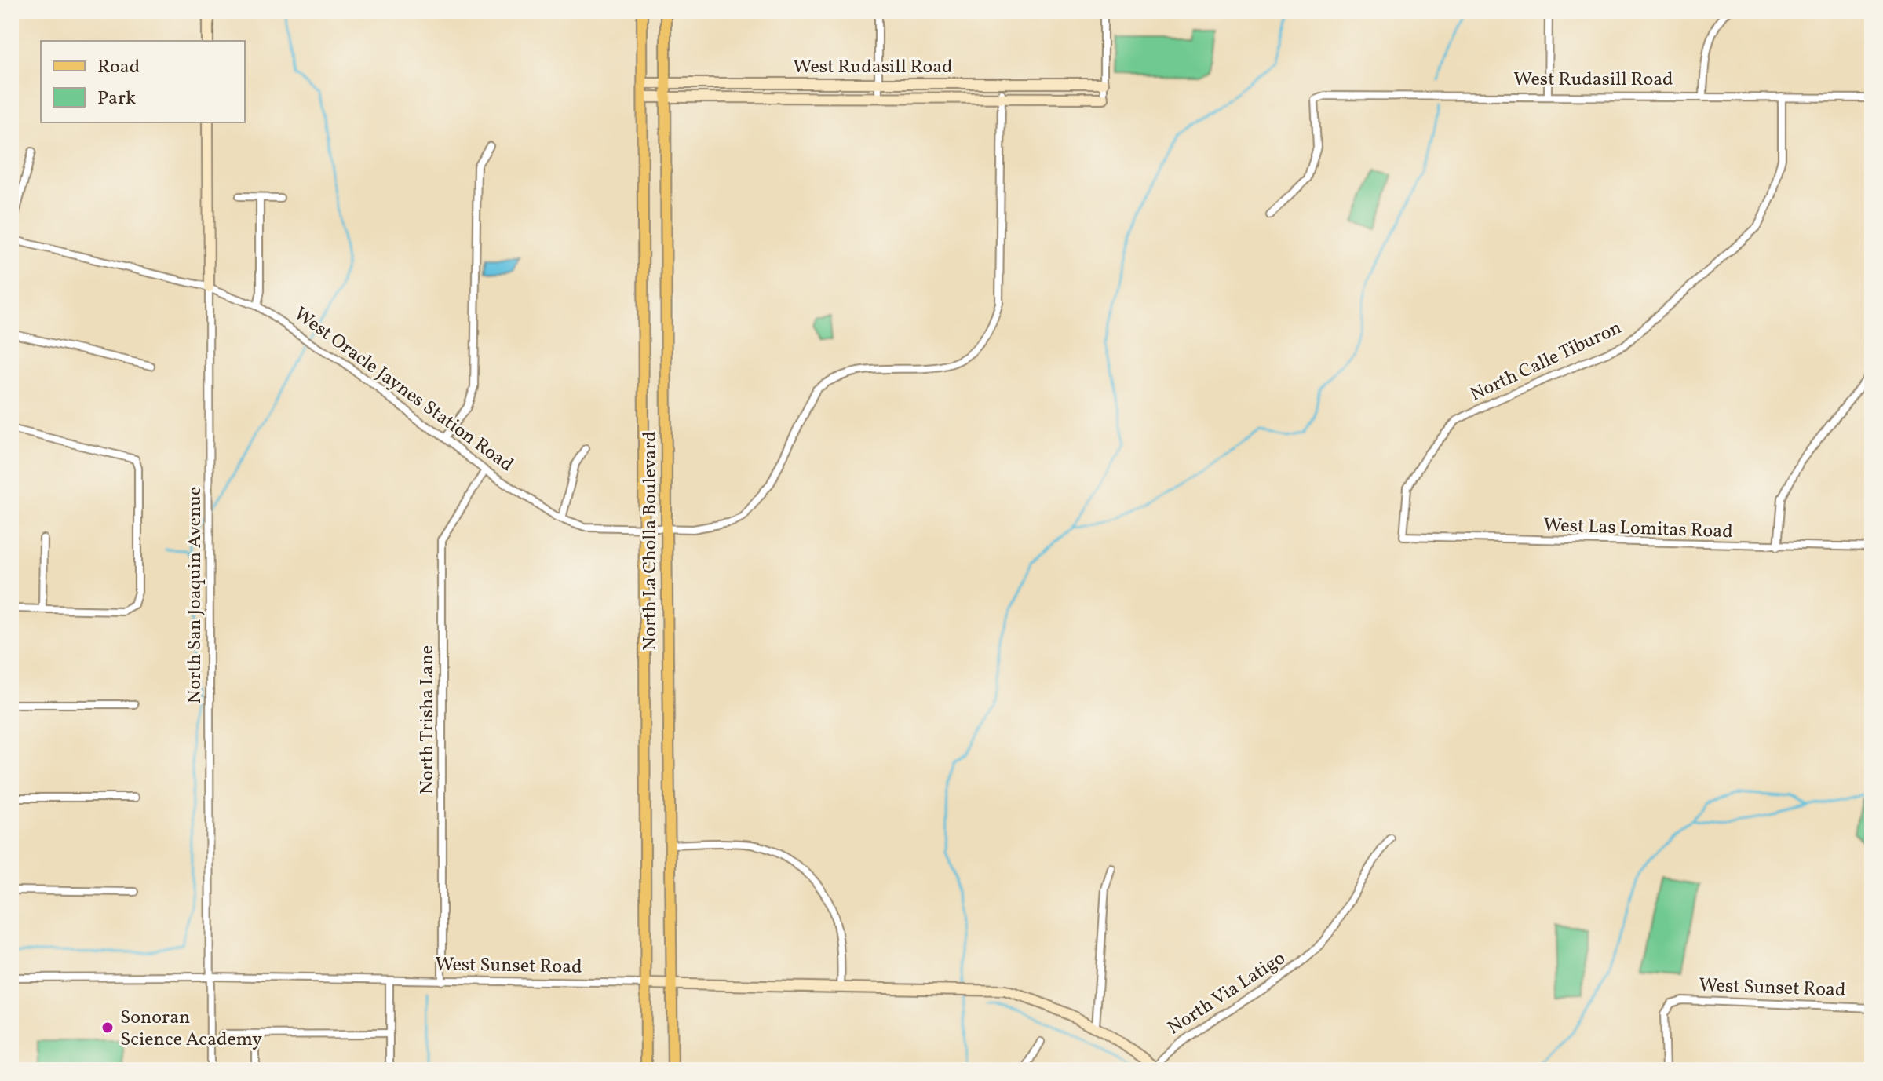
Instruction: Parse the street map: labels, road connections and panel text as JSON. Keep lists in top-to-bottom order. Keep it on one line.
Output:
{"streets":{"main road":["North La Cholla Boulevard"],"street":["West Rudasill Road","North Calle Tiburon","West Oracle Jaynes Station Road","West Las Lomitas Road","North San Joaquin Avenue","North Trisha Lane","West Sunset Road","North Via Latigo"]},"crossings":[["West Rudasill Road","North Calle Tiburon"],["West Rudasill Road","West Oracle Jaynes Station Road"],["West Rudasill Road","North La Cholla Boulevard"],["North Calle Tiburon","West Las Lomitas Road"],["West Oracle Jaynes Station Road","North La Cholla Boulevard"],["West Oracle Jaynes Station Road","North San Joaquin Avenue"],["West Oracle Jaynes Station Road","North Trisha Lane"],["North La Cholla Boulevard","West Sunset Road"],["North San Joaquin Avenue","West Sunset Road"],["North Trisha Lane","West Sunset Road"],["West Sunset Road","North Via Latigo"]],"places":["Sonoran Science Academy"],"legend":["Road","Park"]}
